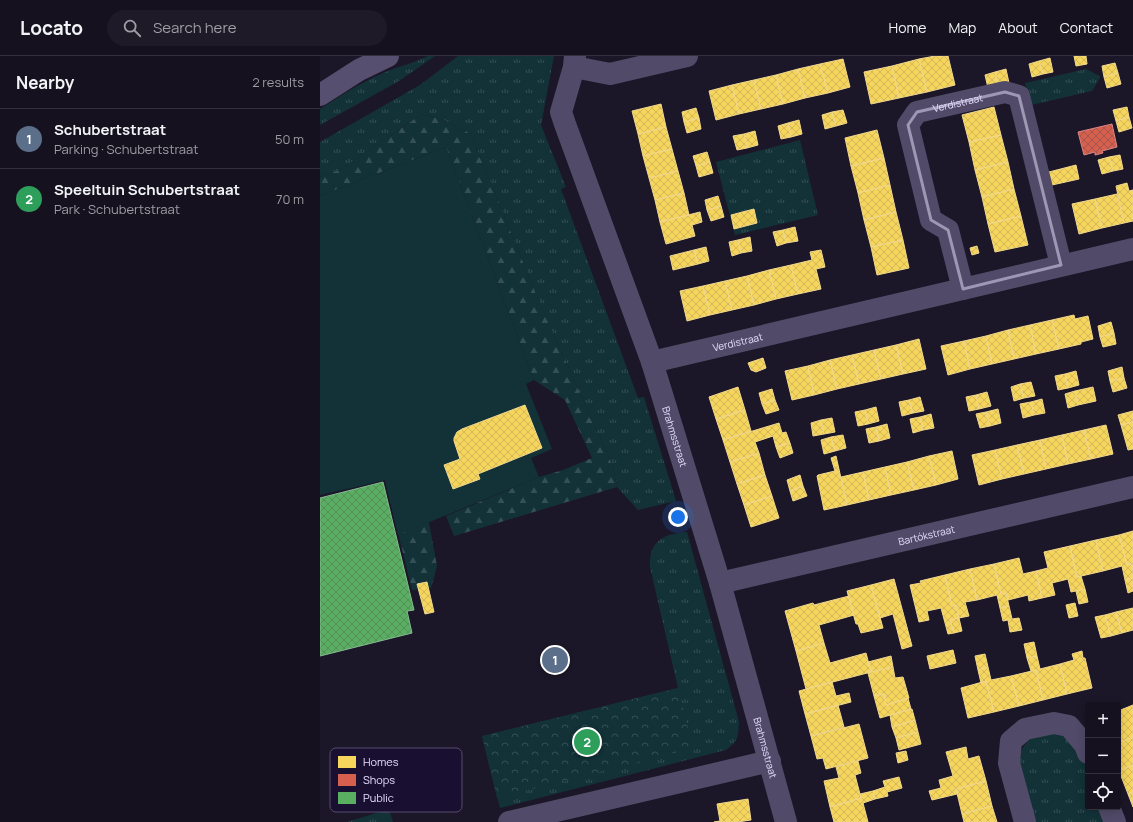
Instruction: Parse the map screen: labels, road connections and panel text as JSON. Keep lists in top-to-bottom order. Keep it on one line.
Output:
{"streets":{"street":["Verdistraat","Brahmsstraat","Bartókstraat"]},"crossings":[["Verdistraat","Brahmsstraat"],["Brahmsstraat","Bartókstraat"]],"legend":["Homes","Shops","Public"],"page":{"header":"Locato","search":"Search here","nav":["Home","Map","About","Contact"],"heading":["Nearby","2 results"],"list":[{"mark":"1","name":"Schubertstraat","note":"Parking · Schubertstraat","value":"50 m"},{"mark":"2","name":"Speeltuin Schubertstraat","note":"Park · Schubertstraat","value":"70 m"}],"pins":["1","2"],"map_buttons":["+","−"]}}
